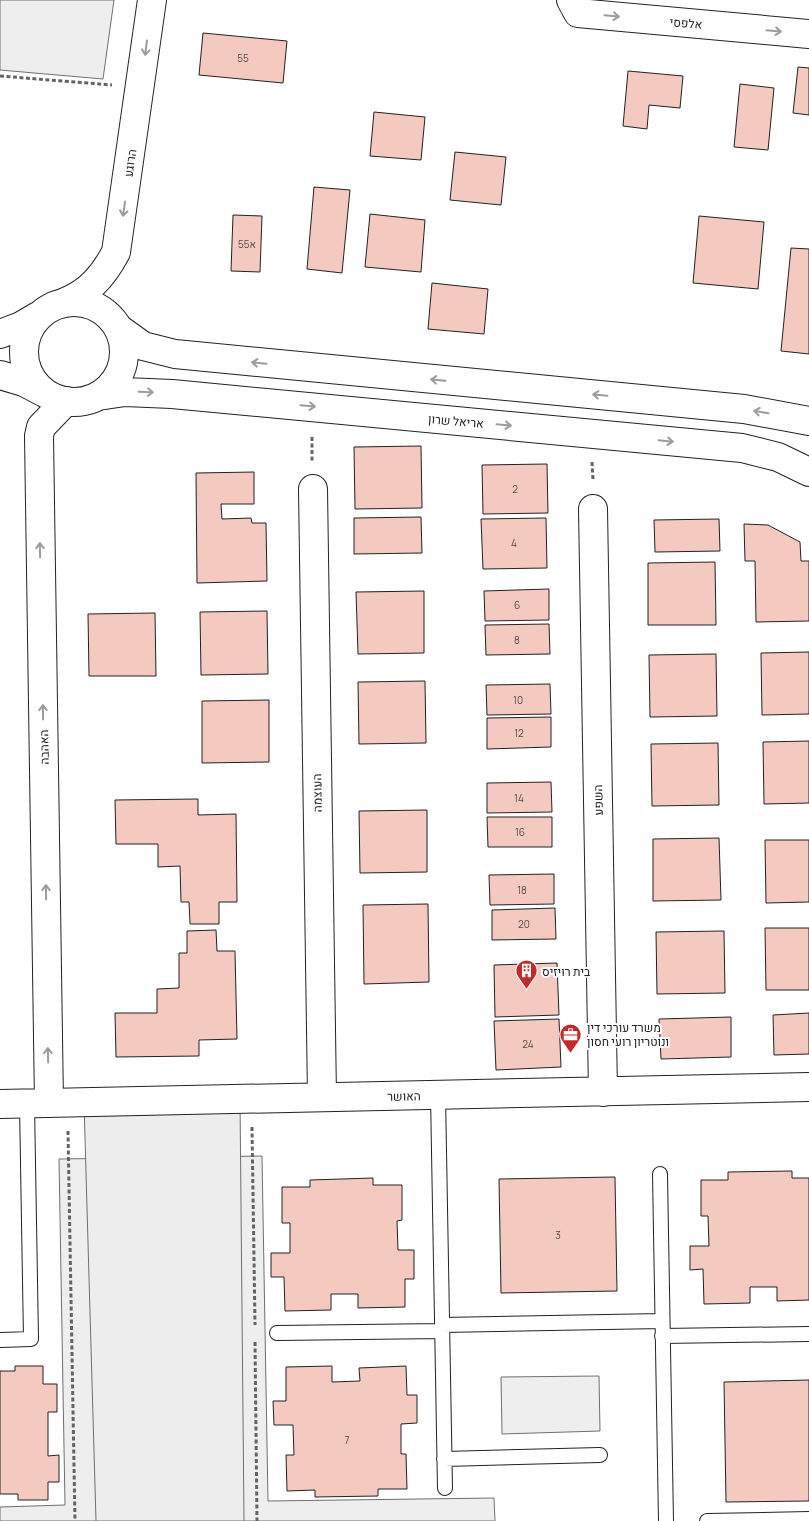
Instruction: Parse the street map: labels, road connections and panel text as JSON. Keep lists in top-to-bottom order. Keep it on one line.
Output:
{"streets":{"street":["אלפסי","הרוגע","אריאל שרון","האהבה","העוצמה","השפע","האושר"]},"crossings":[["הרוגע","אריאל שרון"],["הרוגע","האהבה"],["אריאל שרון","האהבה"],["האהבה","האושר"],["העוצמה","האושר"],["השפע","האושר"]],"one_way":["אלפסי","הרוגע","האהבה"],"places":{"building":["בית רויזיס"],"office":["משרד עורכי דין ונוטריון רועי חסון"]},"house_numbers":["55","55א","2","4","6","8","10","12","14","16","18","20","24","3","7"]}
